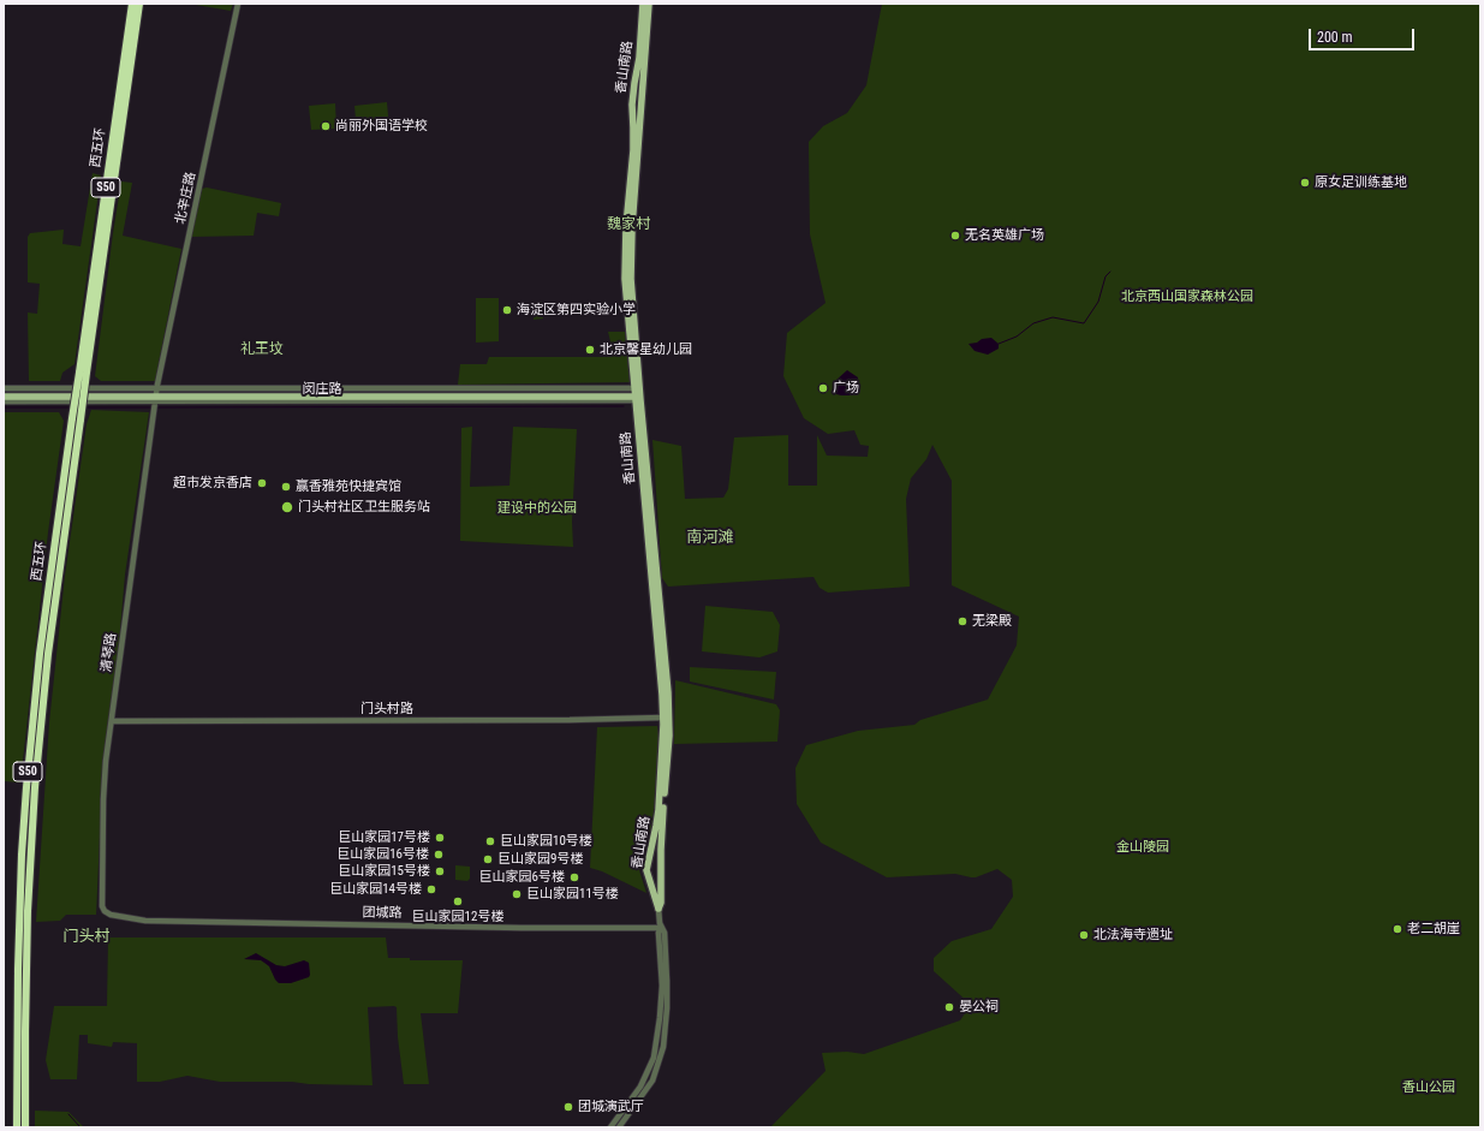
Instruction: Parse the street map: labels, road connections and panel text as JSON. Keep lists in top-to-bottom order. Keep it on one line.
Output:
{"streets":{"highway":["西五环","S50"],"main road":["香山南路","闵庄路"],"street":["北辛庄路","清琴路","门头村路","团城路"]},"crossings":[["香山南路","闵庄路"],["香山南路","门头村路"],["香山南路","团城路"],["北辛庄路","闵庄路"],["北辛庄路","清琴路"],["闵庄路","清琴路"],["清琴路","门头村路"],["清琴路","团城路"]],"districts":["魏家村","礼王坟","南河滩","门头村"],"parks":["北京西山国家森林公园","建设中的公园","金山陵园","香山公园"],"places":["尚丽外国语学校","原女足训练基地","无名英雄广场","海淀区第四实验小学","北京馨星幼儿园","广场","超市发京香店","赢香雅苑快捷宾馆","门头村社区卫生服务站","无梁殿","巨山家园17号楼","巨山家园10号楼","巨山家园16号楼","巨山家园9号楼","巨山家园15号楼","巨山家园6号楼","巨山家园14号楼","巨山家园11号楼","巨山家园12号楼","老二胡崖","北法海寺遗址","晏公祠","团城演武厅"],"scale_bar":"200 m"}
